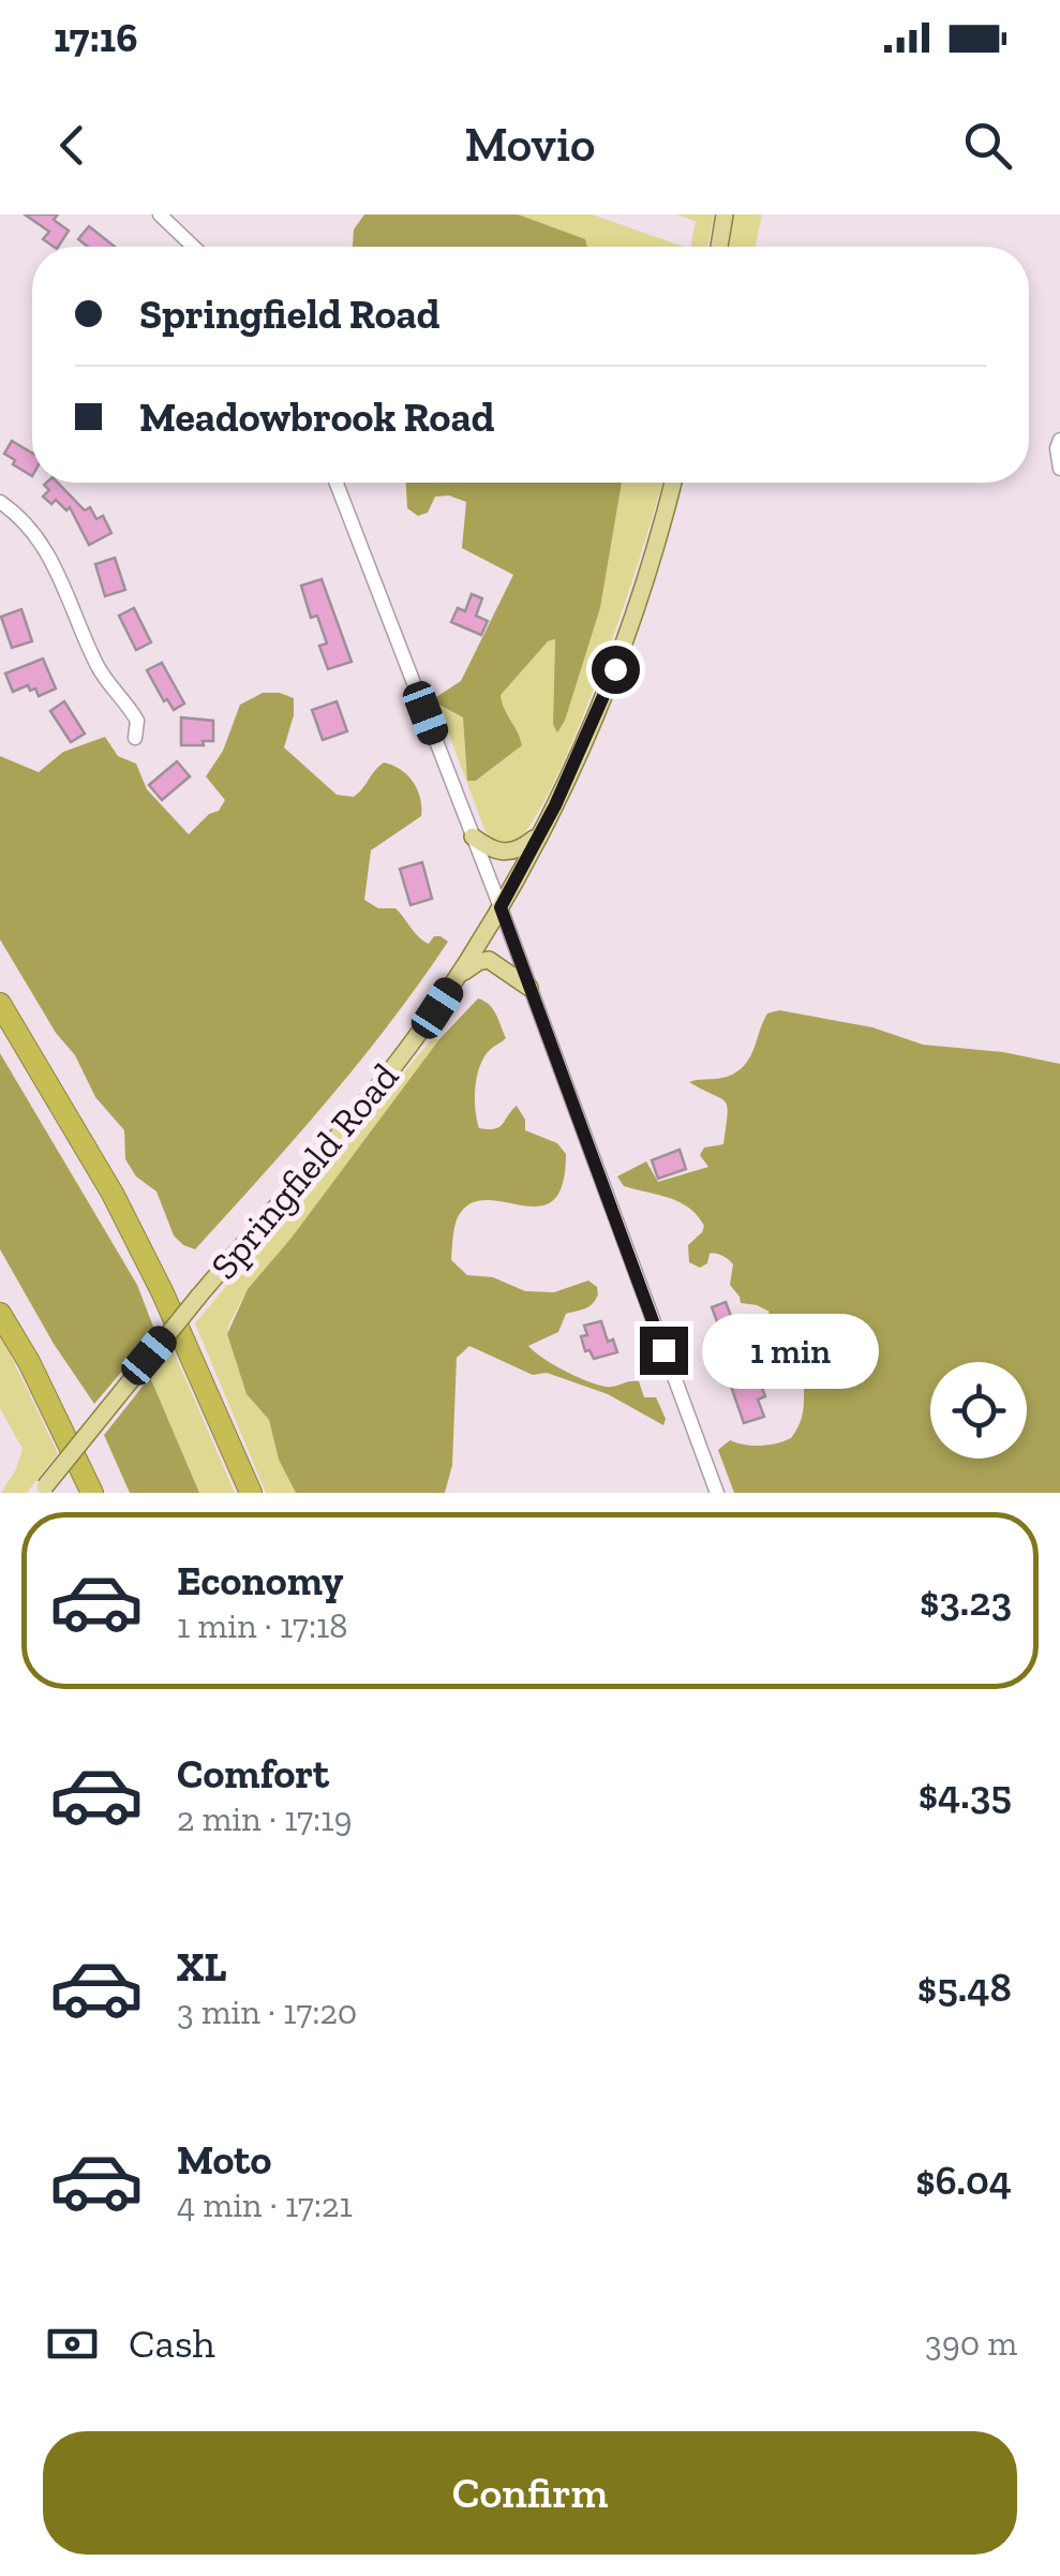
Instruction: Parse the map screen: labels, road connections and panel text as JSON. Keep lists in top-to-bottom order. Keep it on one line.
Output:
{"streets":{"main road":["Springfield Road"]},"page":{"status":"17:16","header":"Movio","banner":["Springfield Road","Meadowbrook Road"],"bubble":"1 min","list":[{"name":"Economy","note":"1 min · 17:18","value":"$3.23"},{"name":"Comfort","note":"2 min · 17:19","value":"$4.35"},{"name":"XL","note":"3 min · 17:20","value":"$5.48"},{"name":"Moto","note":"4 min · 17:21","value":"$6.04"}],"pay":["Cash","390 m"],"buttons":"Confirm"}}
